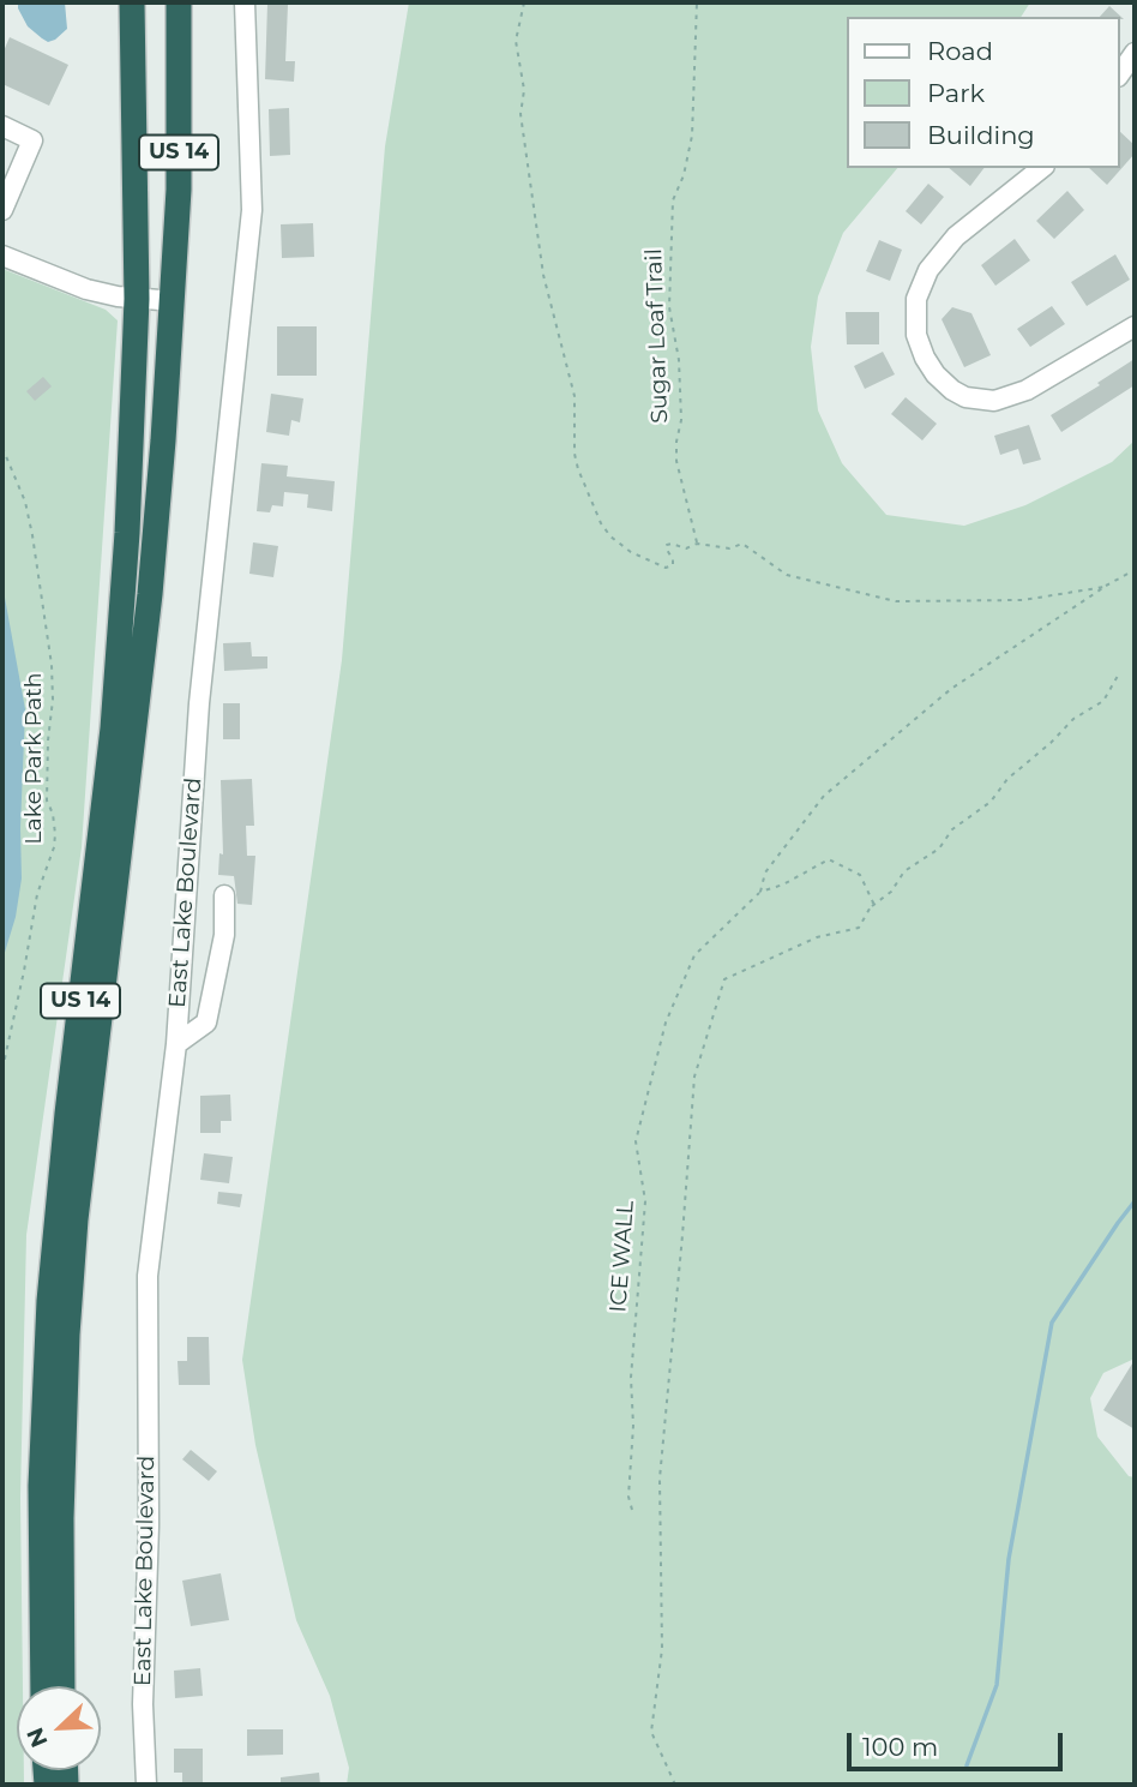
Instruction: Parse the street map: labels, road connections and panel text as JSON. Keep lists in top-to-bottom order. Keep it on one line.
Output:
{"streets":{"highway":["US 14"],"street":["East Lake Boulevard"],"path":["Sugar Loaf Trail","Lake Park Path","ICE WALL"]},"legend":["Road","Park","Building"],"scale_bar":"100 m","north":"bottom left"}
